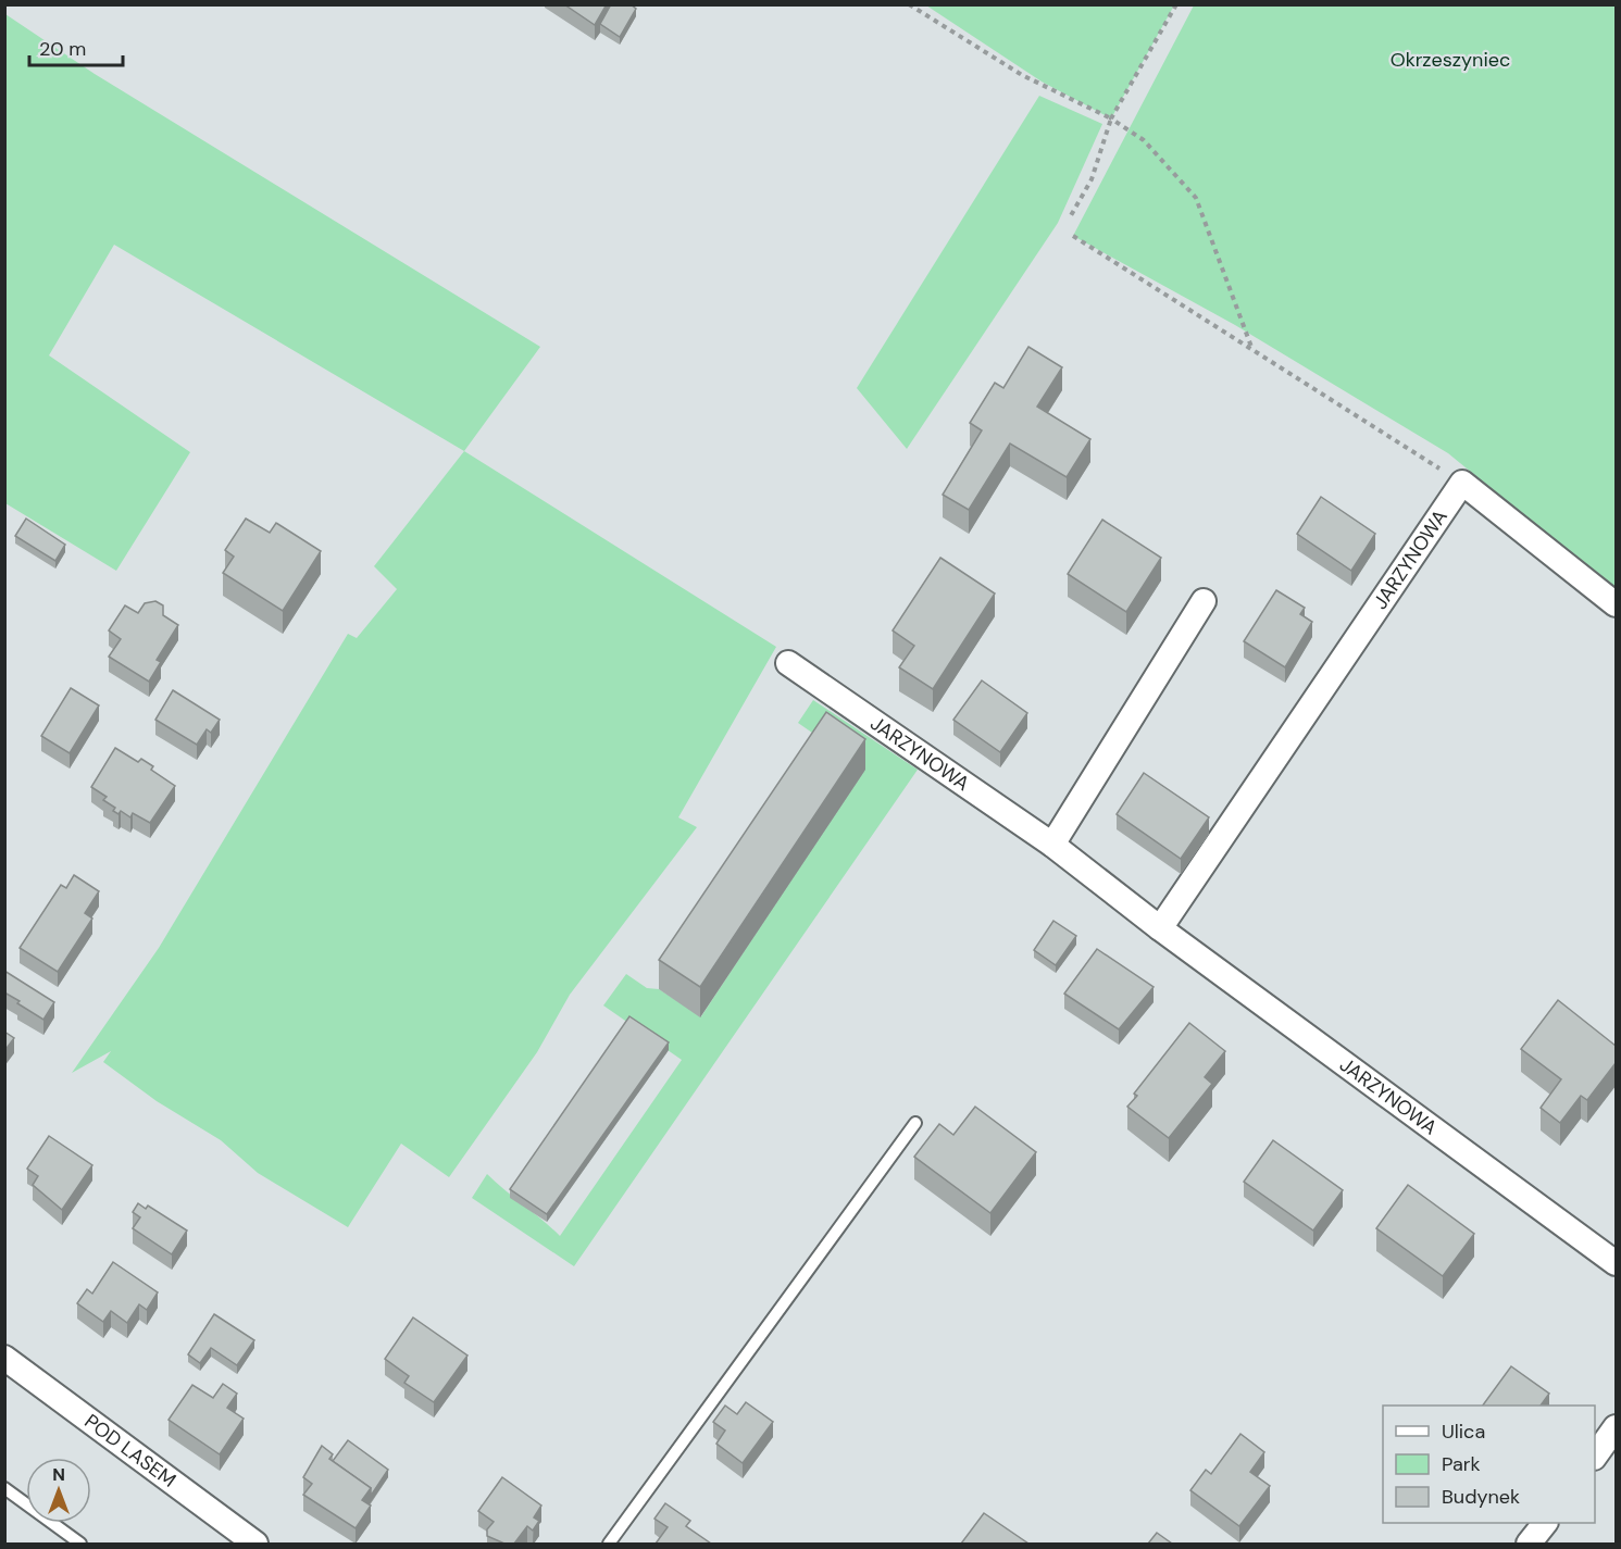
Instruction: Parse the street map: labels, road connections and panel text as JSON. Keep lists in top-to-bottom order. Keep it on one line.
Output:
{"streets":{"street":["JARZYNOWA","POD LASEM"]},"parks":["Okrzeszyniec"],"legend":["Ulica","Park","Budynek"],"scale_bar":"20 m","north":"top"}
